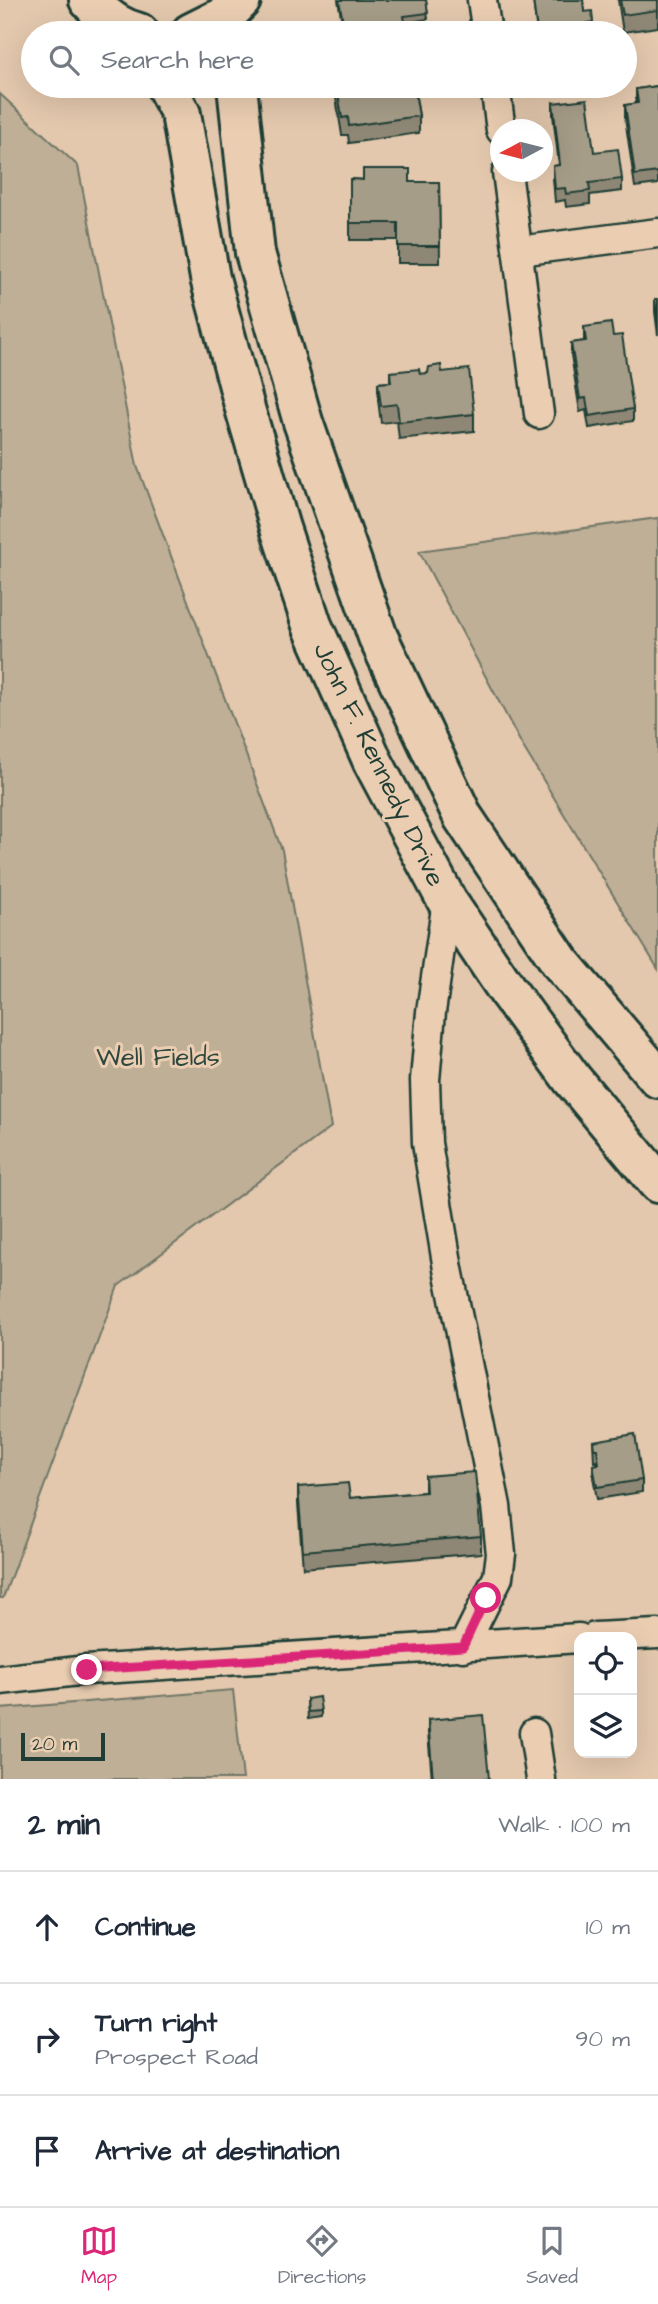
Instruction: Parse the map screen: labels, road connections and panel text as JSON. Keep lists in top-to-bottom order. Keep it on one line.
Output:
{"streets":{"highway":["John F. Kennedy Drive"]},"parks":["Well Fields"],"scale_bar":"20 m","north":"left","page":{"search":"Search here","scale":"20 m","heading":["2 min","Walk · 100 m"],"list":[["Continue","10 m"],["Turn right","Prospect Road","90 m"],"Arrive at destination"],"nav":["Map","Directions","Saved"]}}
